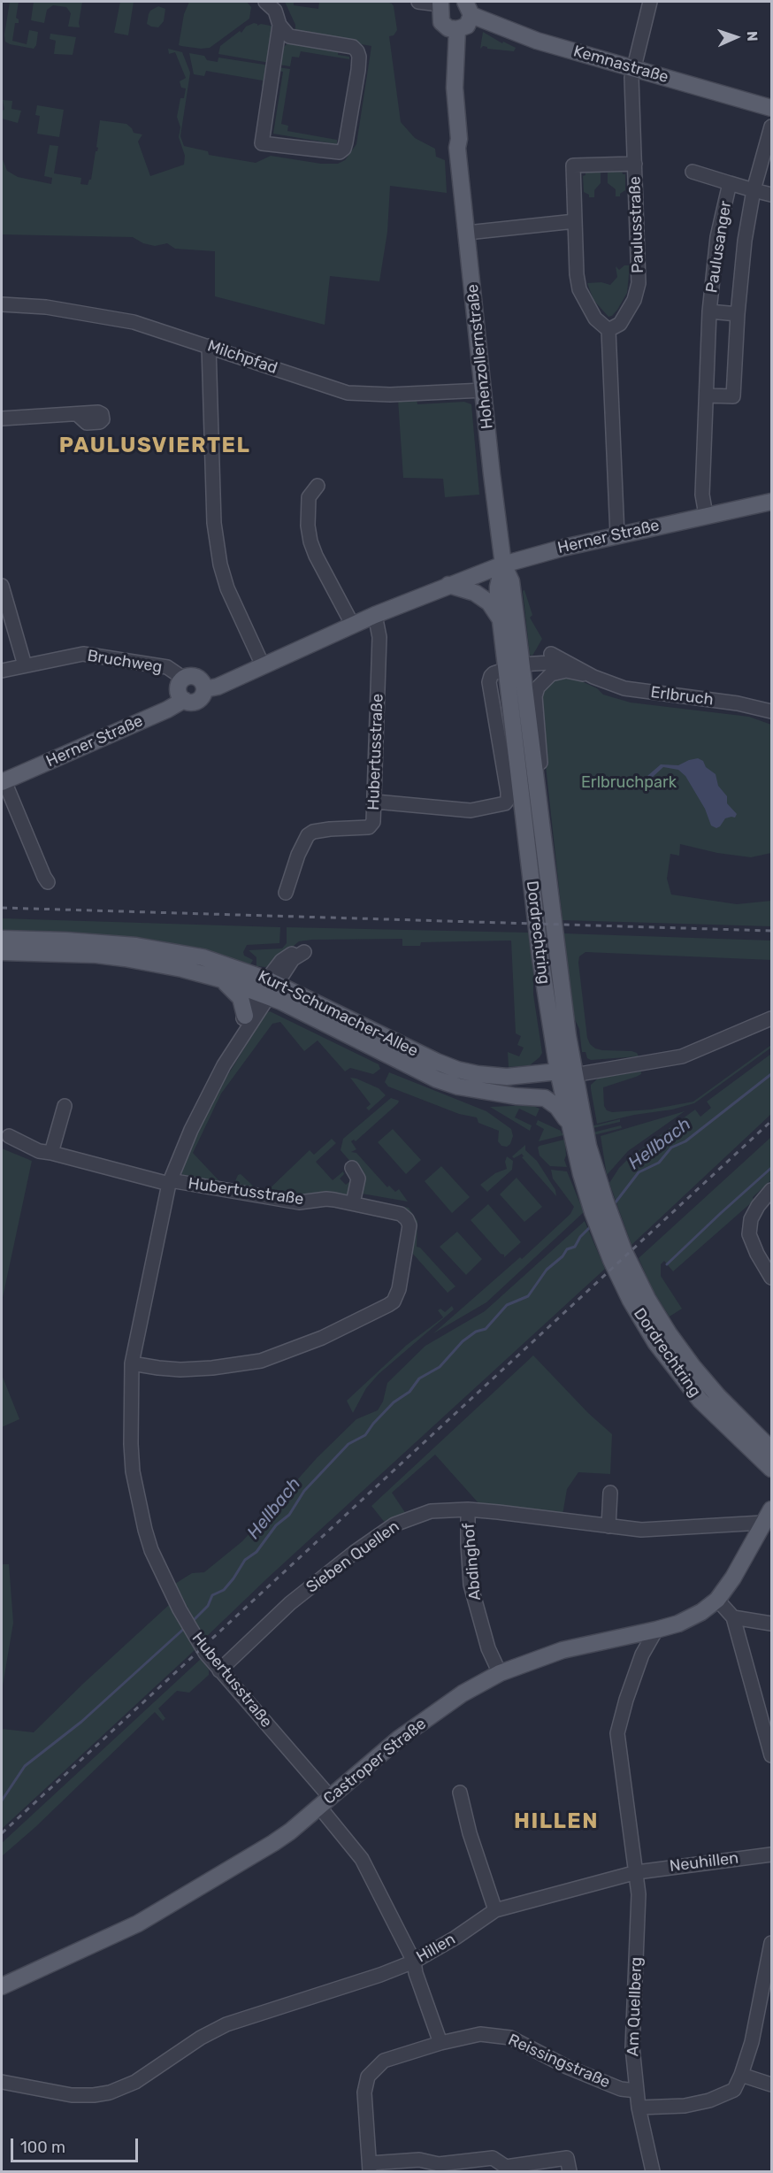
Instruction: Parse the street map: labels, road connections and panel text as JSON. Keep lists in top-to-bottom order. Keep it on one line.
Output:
{"streets":{"main road":["Kemnastraße","Hohenzollernstraße","Herner Straße","Dordrechtring","Kurt-Schumacher-Allee","Castroper Straße"],"street":["Paulusstraße","Paulusanger","Milchpfad","Bruchweg","Erlbruch","Hubertusstraße","Sieben Quellen","Abdinghof","Neuhillen","Hillen","Am Quellberg","Reissingstraße"]},"crossings":[["Kemnastraße","Paulusstraße"],["Paulusanger","Herner Straße"],["Hohenzollernstraße","Milchpfad"],["Hohenzollernstraße","Herner Straße"],["Hohenzollernstraße","Dordrechtring"],["Herner Straße","Bruchweg"],["Herner Straße","Hubertusstraße"],["Herner Straße","Dordrechtring"],["Erlbruch","Dordrechtring"],["Hubertusstraße","Kurt-Schumacher-Allee"],["Hubertusstraße","Sieben Quellen"],["Hubertusstraße","Castroper Straße"],["Hubertusstraße","Hillen"],["Dordrechtring","Kurt-Schumacher-Allee"],["Sieben Quellen","Abdinghof"],["Sieben Quellen","Castroper Straße"],["Abdinghof","Castroper Straße"],["Neuhillen","Hillen"],["Neuhillen","Am Quellberg"],["Hillen","Am Quellberg"],["Am Quellberg","Reissingstraße"]],"districts":["PAULUSVIERTEL","HILLEN"],"water":["Hellbach"],"parks":["Erlbruchpark"],"scale_bar":"100 m","north":"right"}
